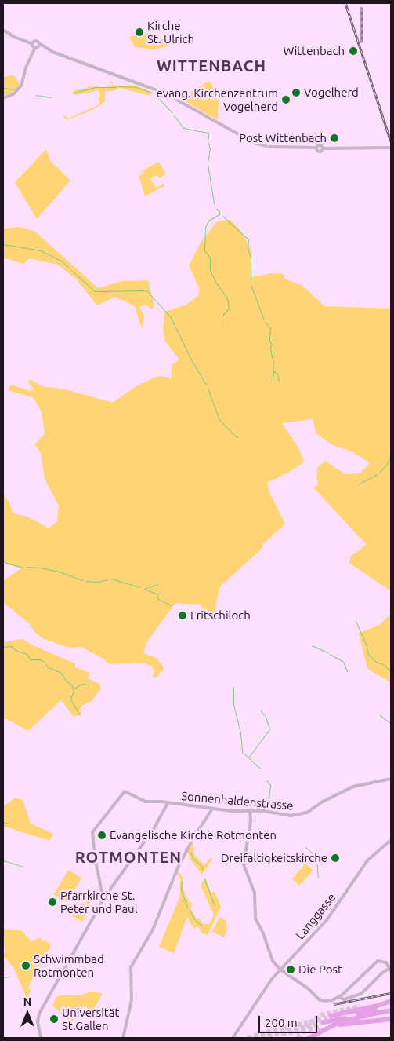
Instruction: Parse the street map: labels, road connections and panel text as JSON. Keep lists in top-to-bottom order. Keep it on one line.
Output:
{"streets":{"street":["Sonnenhaldenstrasse","Langgasse"]},"districts":["WITTENBACH","ROTMONTEN"],"places":["Kirche St. Ulrich","Wittenbach","Vogelherd","evang. Kirchenzentrum Vogelherd","Post Wittenbach","Fritschiloch","Evangelische Kirche Rotmonten","Dreifaltigkeitskirche","Pfarrkirche St. Peter und Paul","Schwimmbad Rotmonten","Die Post","Universität St.Gallen"],"scale_bar":"200 m","north":"top"}
